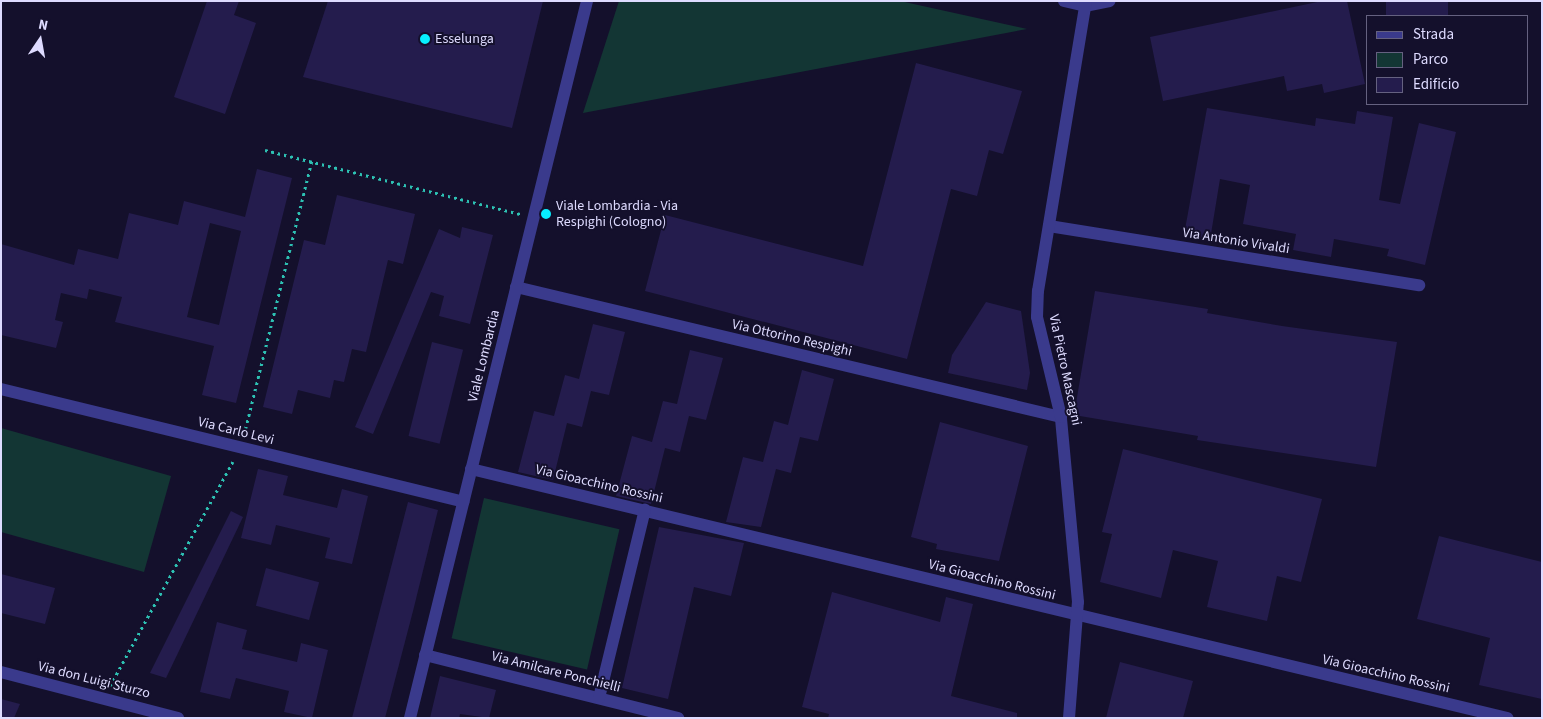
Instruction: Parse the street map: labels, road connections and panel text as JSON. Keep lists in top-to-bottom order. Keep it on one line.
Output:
{"streets":{"street":["Via Antonio Vivaldi","Via Ottorino Respighi","Viale Lombardia","Via Pietro Mascagni","Via Carlo Levi","Via Gioacchino Rossini","Via Amilcare Ponchielli","Via don Luigi Sturzo"]},"crossings":[["Via Antonio Vivaldi","Via Pietro Mascagni"],["Via Ottorino Respighi","Viale Lombardia"],["Via Ottorino Respighi","Via Pietro Mascagni"],["Viale Lombardia","Via Carlo Levi"],["Viale Lombardia","Via Gioacchino Rossini"],["Viale Lombardia","Via Amilcare Ponchielli"],["Via Pietro Mascagni","Via Gioacchino Rossini"]],"places":["Esselunga","Viale Lombardia - Via Respighi (Cologno)"],"legend":["Strada","Parco","Edificio"],"north":"top"}
